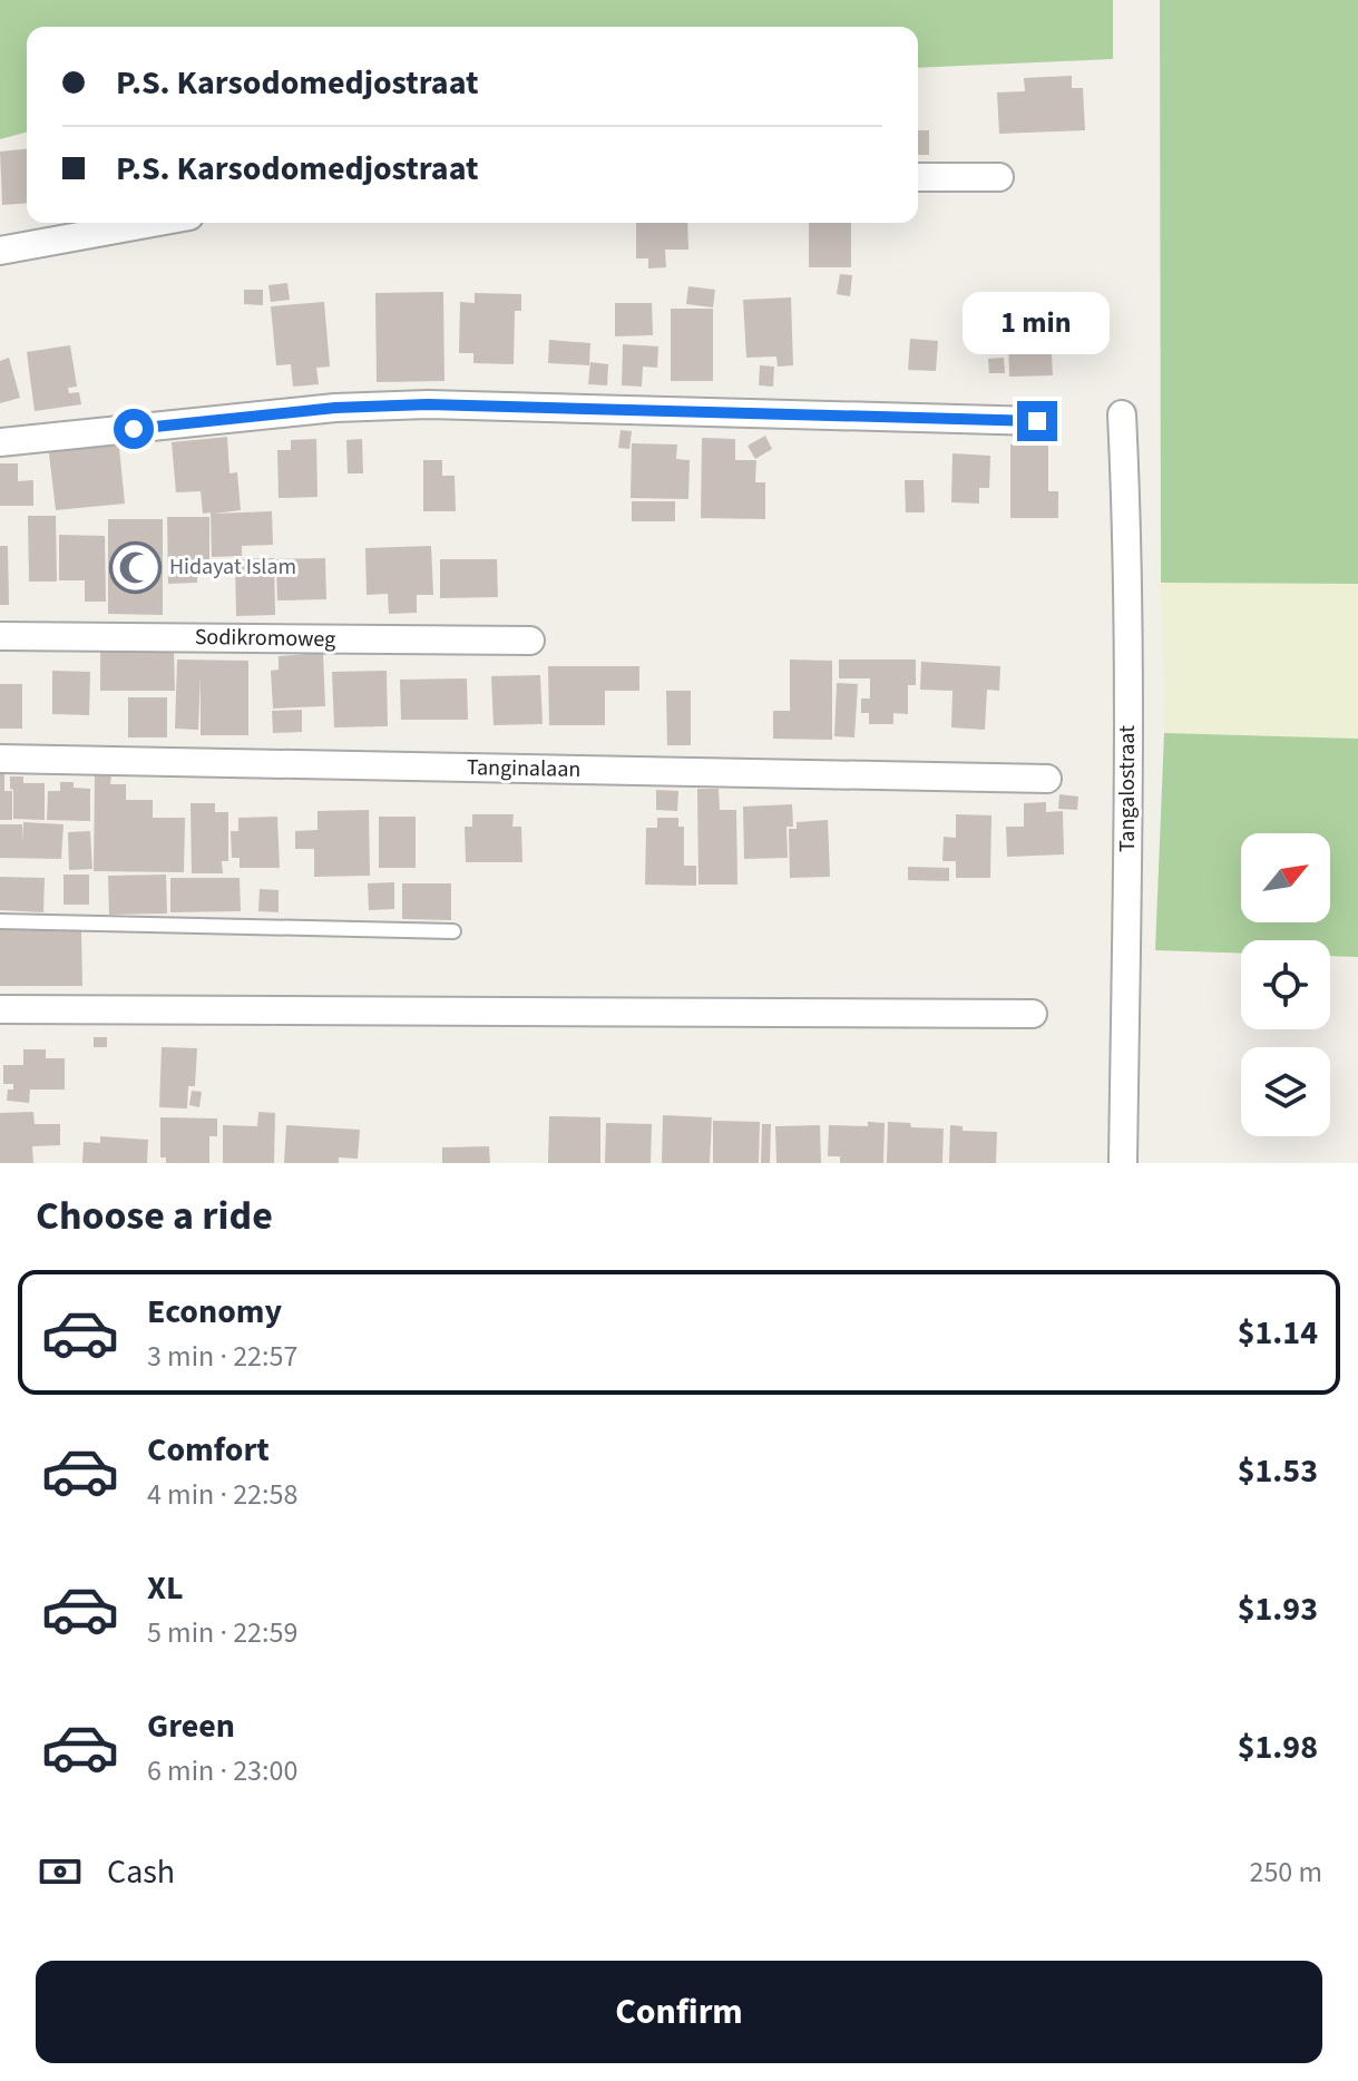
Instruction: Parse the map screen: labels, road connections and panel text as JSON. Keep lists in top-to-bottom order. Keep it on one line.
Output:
{"streets":{"street":["Sodikromoweg","Tanginalaan","Tangalostraat"]},"places":{"mosque":["Hidayat Islam"]},"north":"top right","page":{"banner":["P.S. Karsodomedjostraat","P.S. Karsodomedjostraat"],"bubble":"1 min","heading":"Choose a ride","list":[{"name":"Economy","note":"3 min · 22:57","value":"$1.14"},{"name":"Comfort","note":"4 min · 22:58","value":"$1.53"},{"name":"XL","note":"5 min · 22:59","value":"$1.93"},{"name":"Green","note":"6 min · 23:00","value":"$1.98"}],"pay":["Cash","250 m"],"buttons":"Confirm"}}
